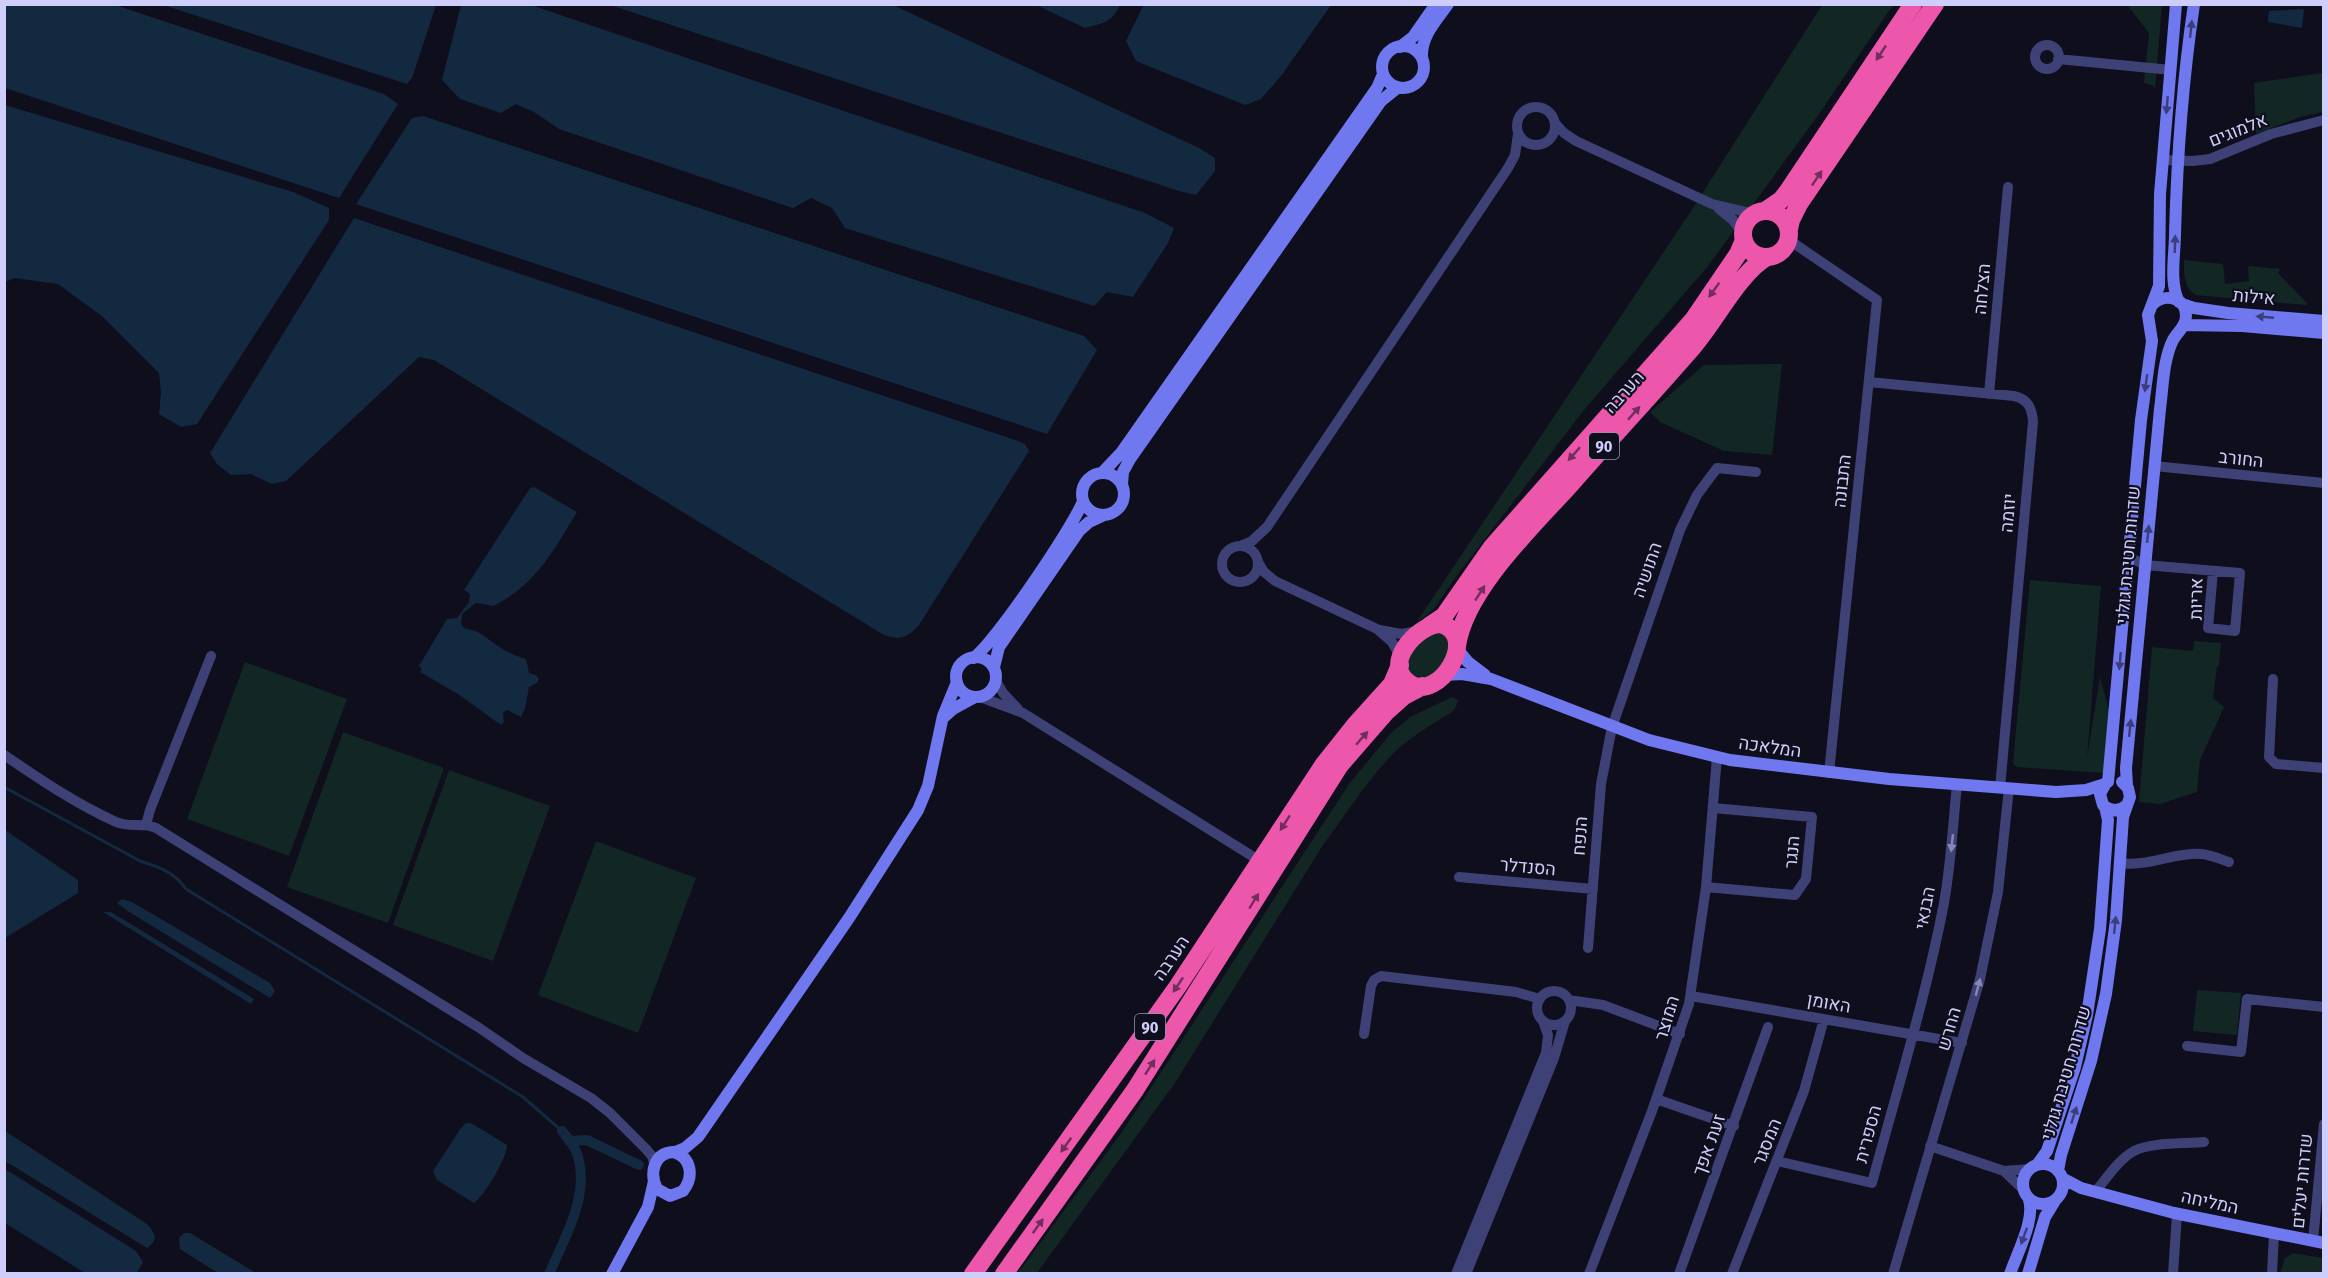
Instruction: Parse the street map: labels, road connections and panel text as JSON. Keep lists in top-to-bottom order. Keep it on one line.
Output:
{"streets":{"highway":["הערבה","90"],"street":["אלמוגים","הצלחה","אילות","החורב","התבונה","יוזמה","שדרות חטיבת גולני","התושיה","אריות","המלאכה","הנפח","הנגר","הסנדלר","הבנאי","האומן","המוצר","החרש","הספרית","המסגר","זעת אפך","שדרות יעלים","המליחה"]},"crossings":[["הצלחה","יוזמה"],["אילות","שדרות חטיבת גולני"],["הערבה","90"],["הערבה","התבונה"],["הערבה","המלאכה"],["90","המלאכה"],["החורב","שדרות חטיבת גולני"],["התבונה","יוזמה"],["התבונה","המלאכה"],["יוזמה","המלאכה"],["יוזמה","החרש"],["שדרות חטיבת גולני","אריות"],["שדרות חטיבת גולני","המלאכה"],["שדרות חטיבת גולני","המליחה"],["התושיה","המלאכה"],["התושיה","הנפח"],["המלאכה","הנפח"],["המלאכה","הבנאי"],["המלאכה","המוצר"],["המלאכה","החרש"],["הנפח","הסנדלר"],["הנגר","המוצר"],["הבנאי","האומן"],["הבנאי","הספרית"],["האומן","המוצר"],["האומן","החרש"],["האומן","הספרית"],["האומן","המסגר"],["הספרית","המסגר"],["שדרות יעלים","המליחה"]],"one_way":["הבנאי","החרש"]}
